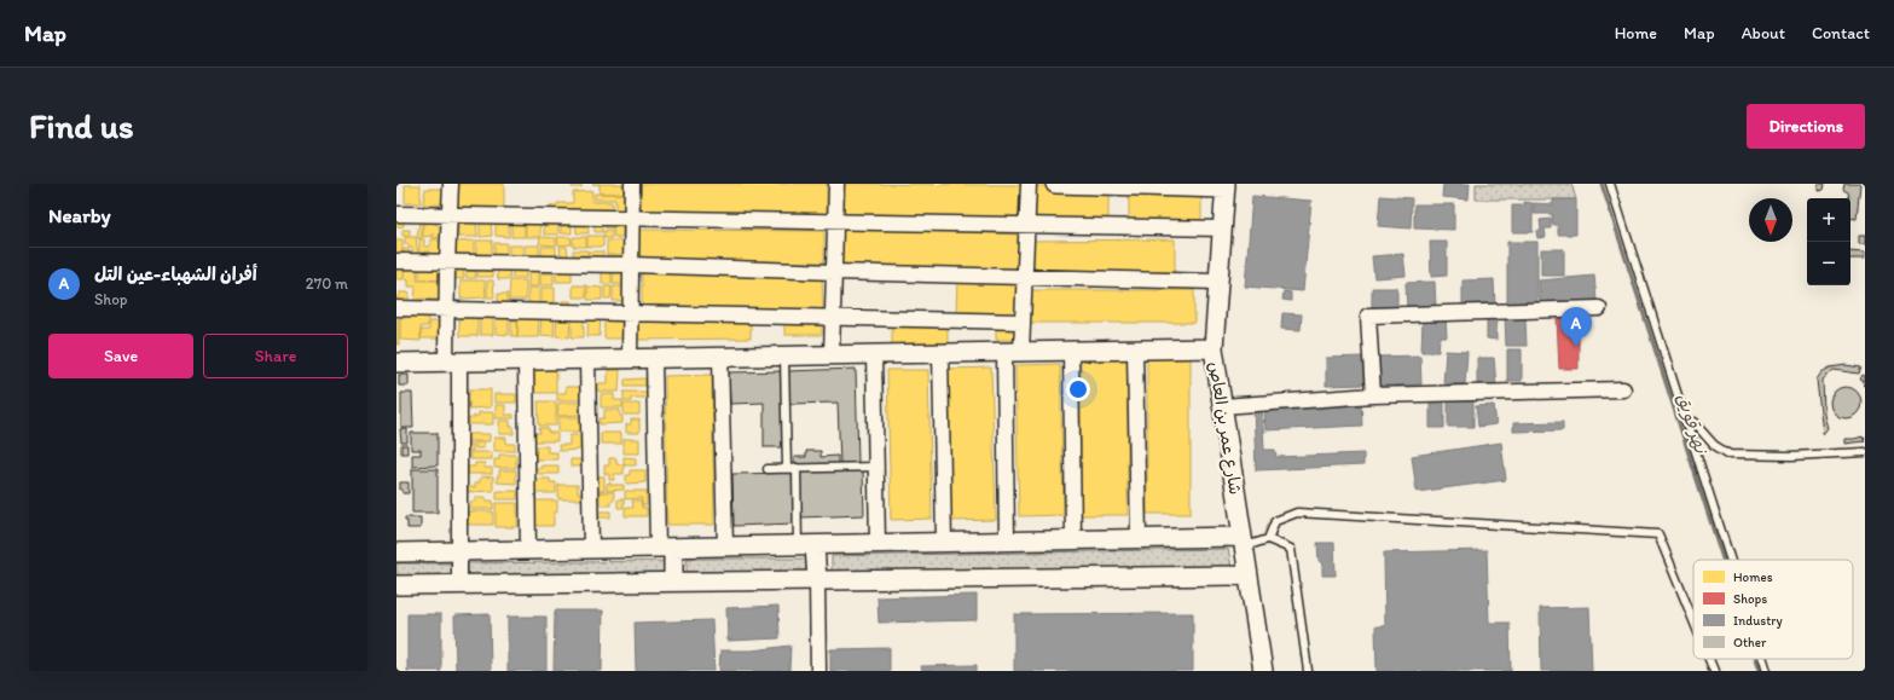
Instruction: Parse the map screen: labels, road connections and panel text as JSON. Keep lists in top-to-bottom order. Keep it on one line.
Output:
{"streets":{"street":["شارع عمر بن العاص"]},"water":["نهر قويق"],"legend":["Homes","Shops","Industry","Other"],"north":"bottom","page":{"header":"Map","nav":["Home","Map","About","Contact"],"buttons":["Directions",["Save","Share"]],"title":"Find us","heading":"Nearby","map_buttons":["+","−"],"list":[{"mark":"A","name":"أفران الشهباء-عين التل","note":"Shop","value":"270 m"}],"pins":"A"}}
